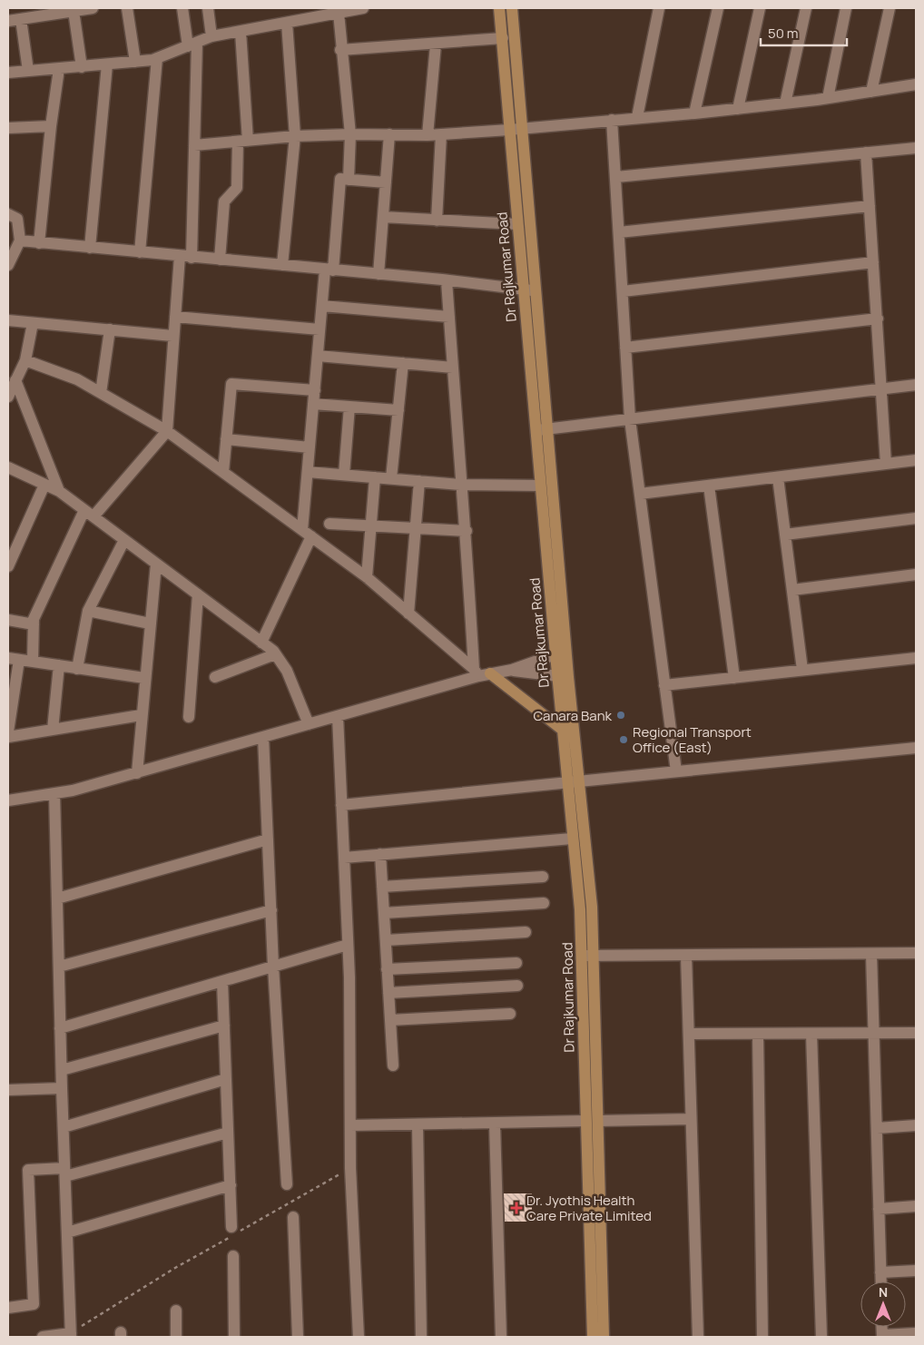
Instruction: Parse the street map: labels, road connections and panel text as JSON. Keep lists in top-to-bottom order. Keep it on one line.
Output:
{"streets":{"main road":["Dr Rajkumar Road"]},"places":{"other":["Canara Bank","Regional Transport Office (East)"],"health":["Dr. Jyothis Health Care Private Limited"]},"scale_bar":"50 m","north":"top"}
